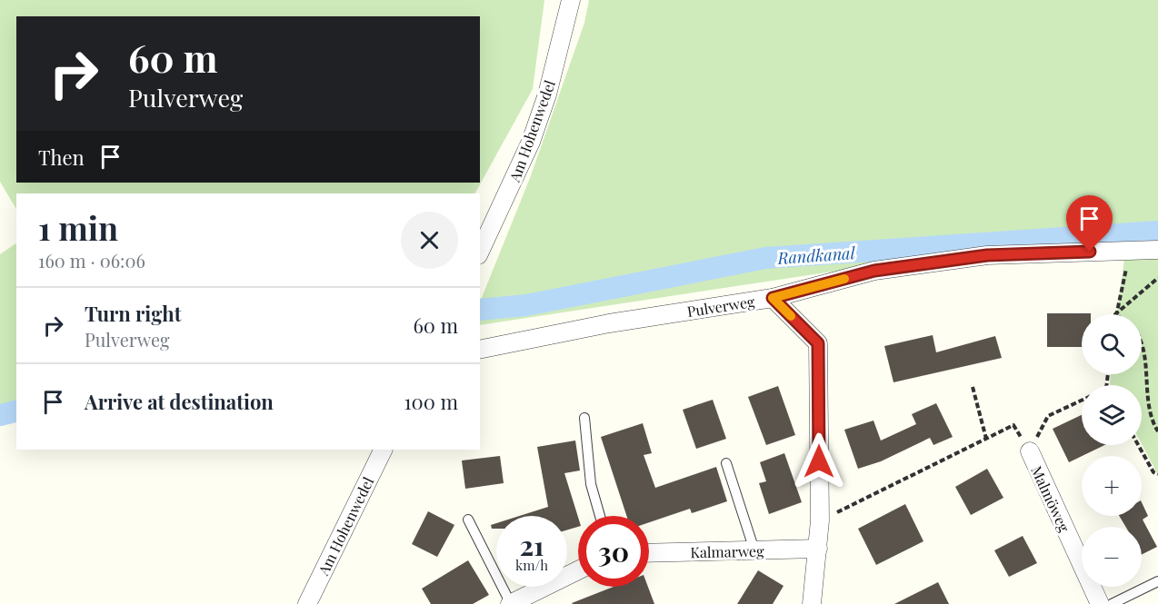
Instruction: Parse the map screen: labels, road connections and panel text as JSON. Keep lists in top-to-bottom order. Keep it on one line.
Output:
{"streets":{"street":["Am Hohenwedel","Pulverweg","Malmöweg","Kalmarweg"]},"water":["Randkanal"],"page":{"turn":["60 m","Pulverweg"],"then":"Then","heading":["1 min","160 m · 06:06"],"list":[{"name":"Turn right","note":"Pulverweg","value":"60 m"},{"name":"Arrive at destination","value":"100 m"}],"map_buttons":["+","−"],"speed":"21 km/h","limit":"30"}}
